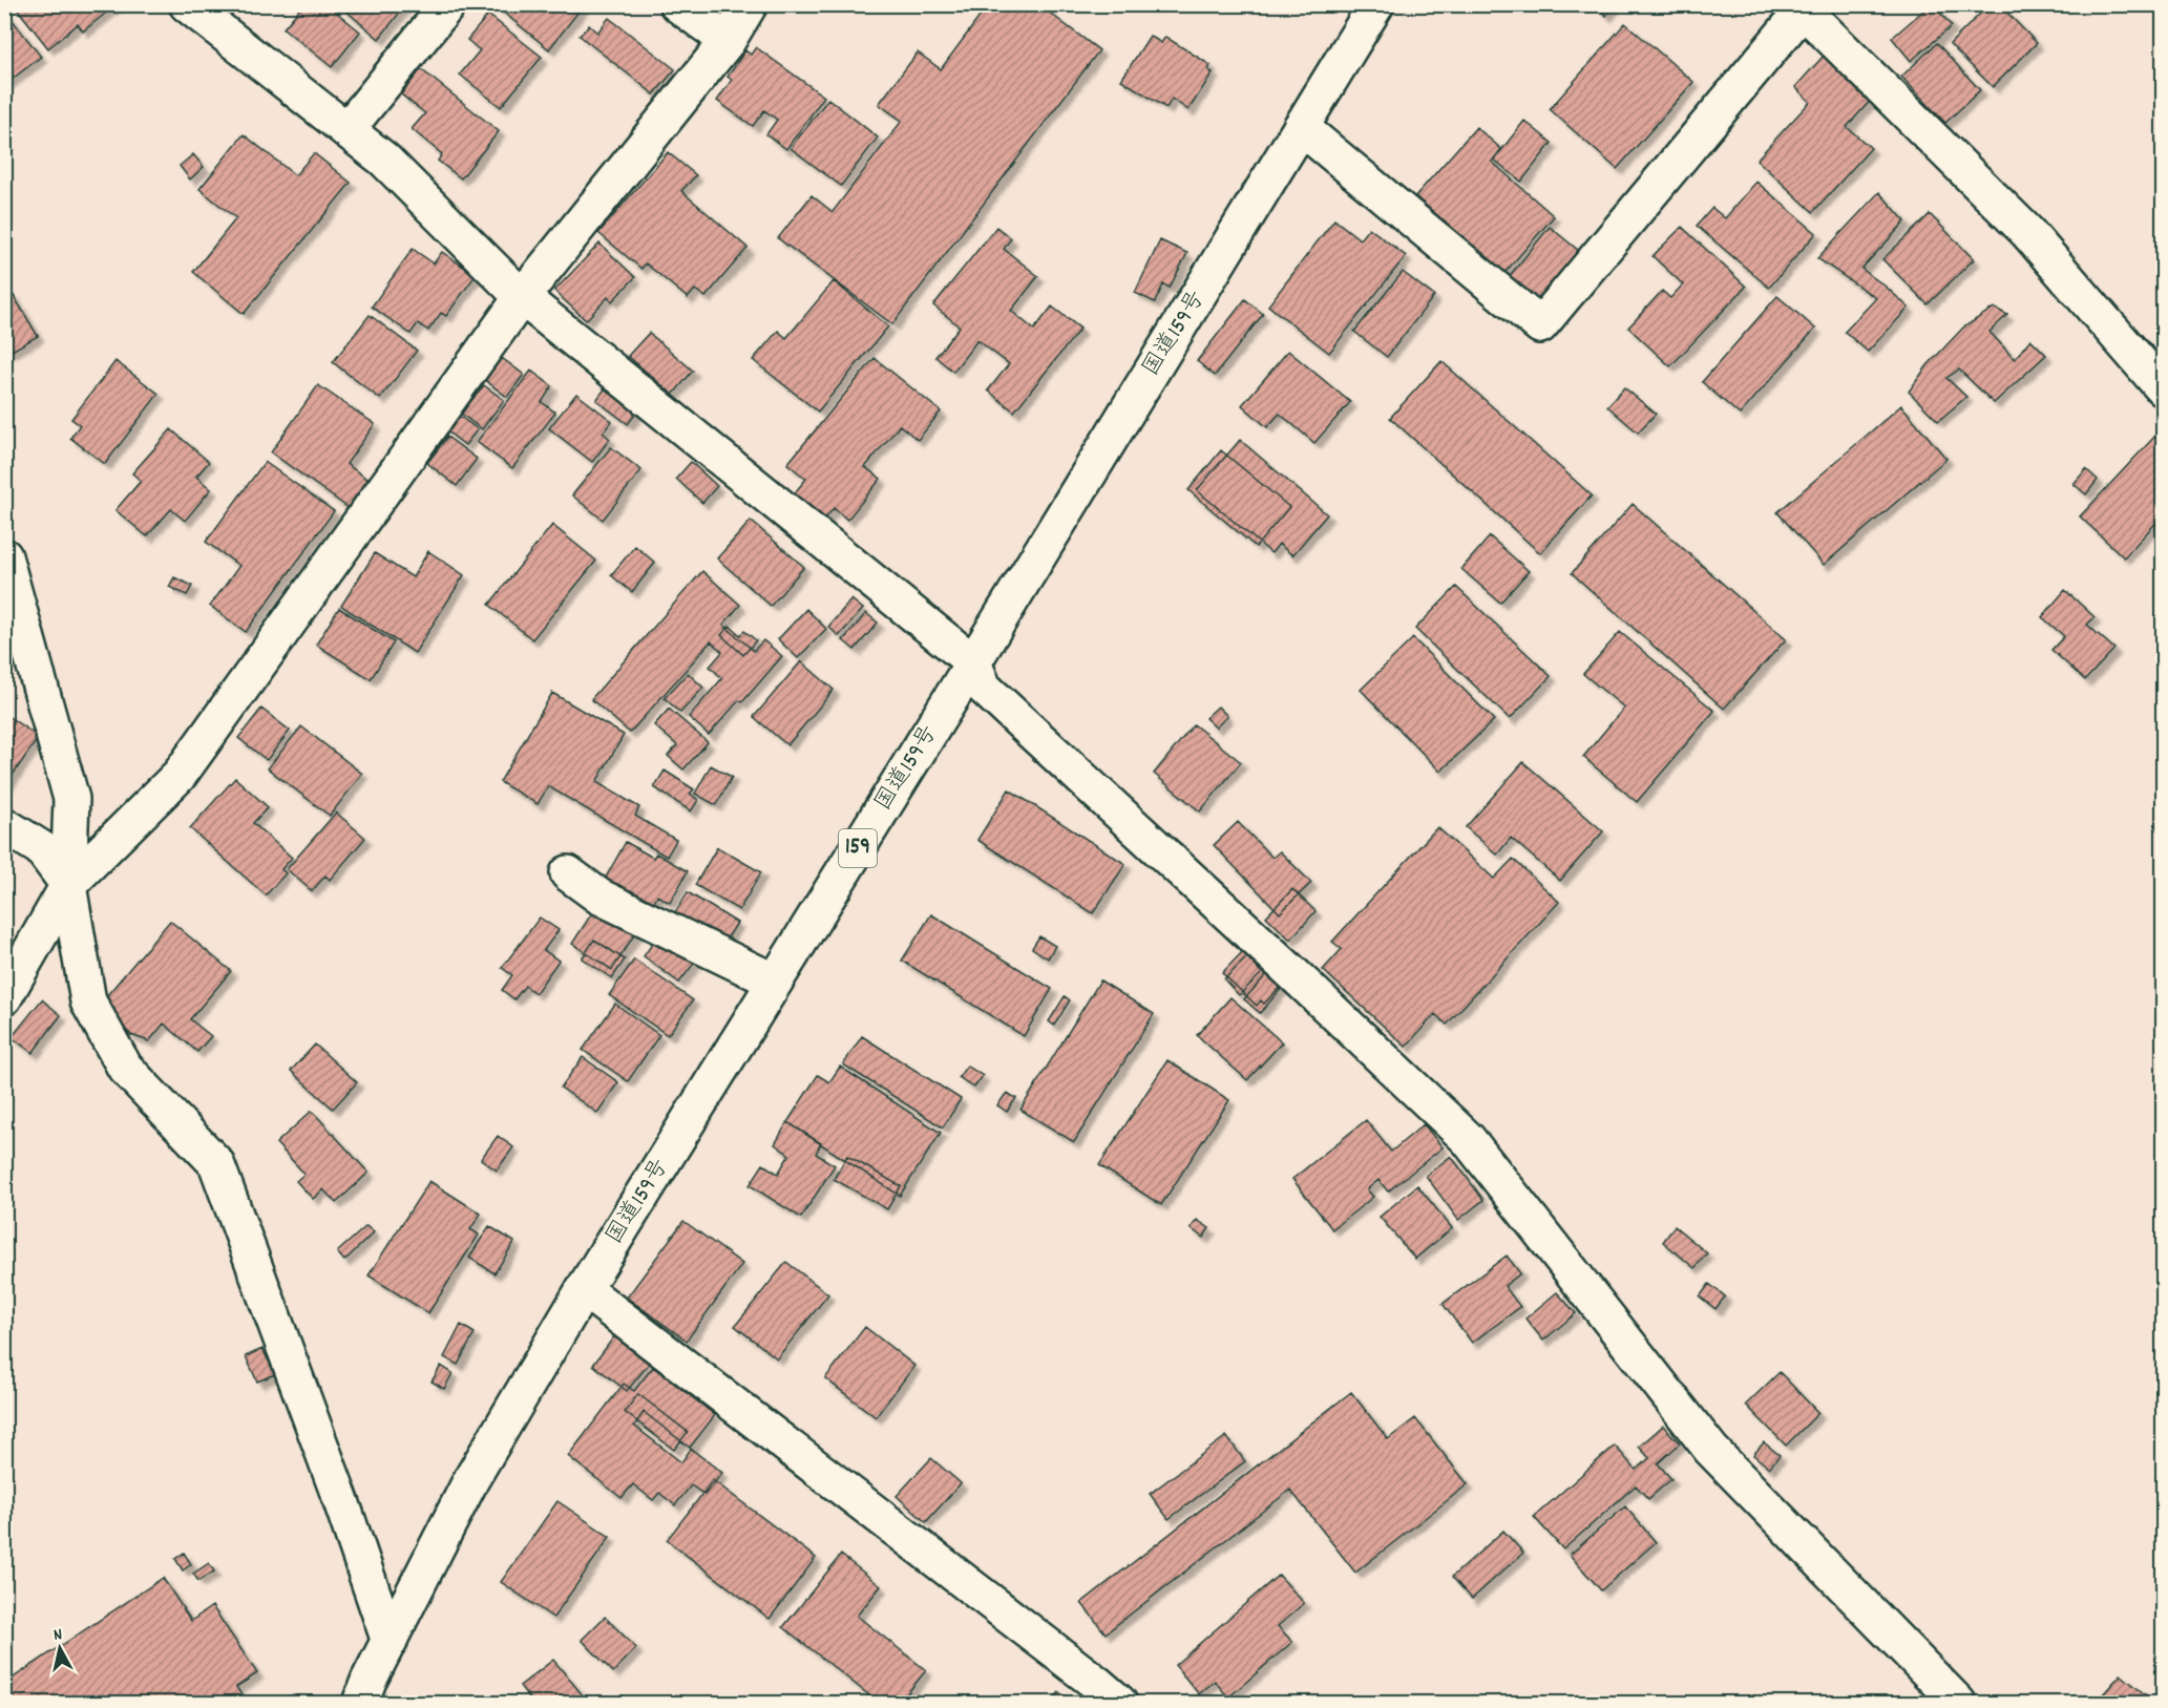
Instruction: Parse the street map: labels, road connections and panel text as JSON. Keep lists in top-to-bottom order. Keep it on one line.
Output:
{"streets":{"main road":["国道159号","159"]},"north":"top"}
